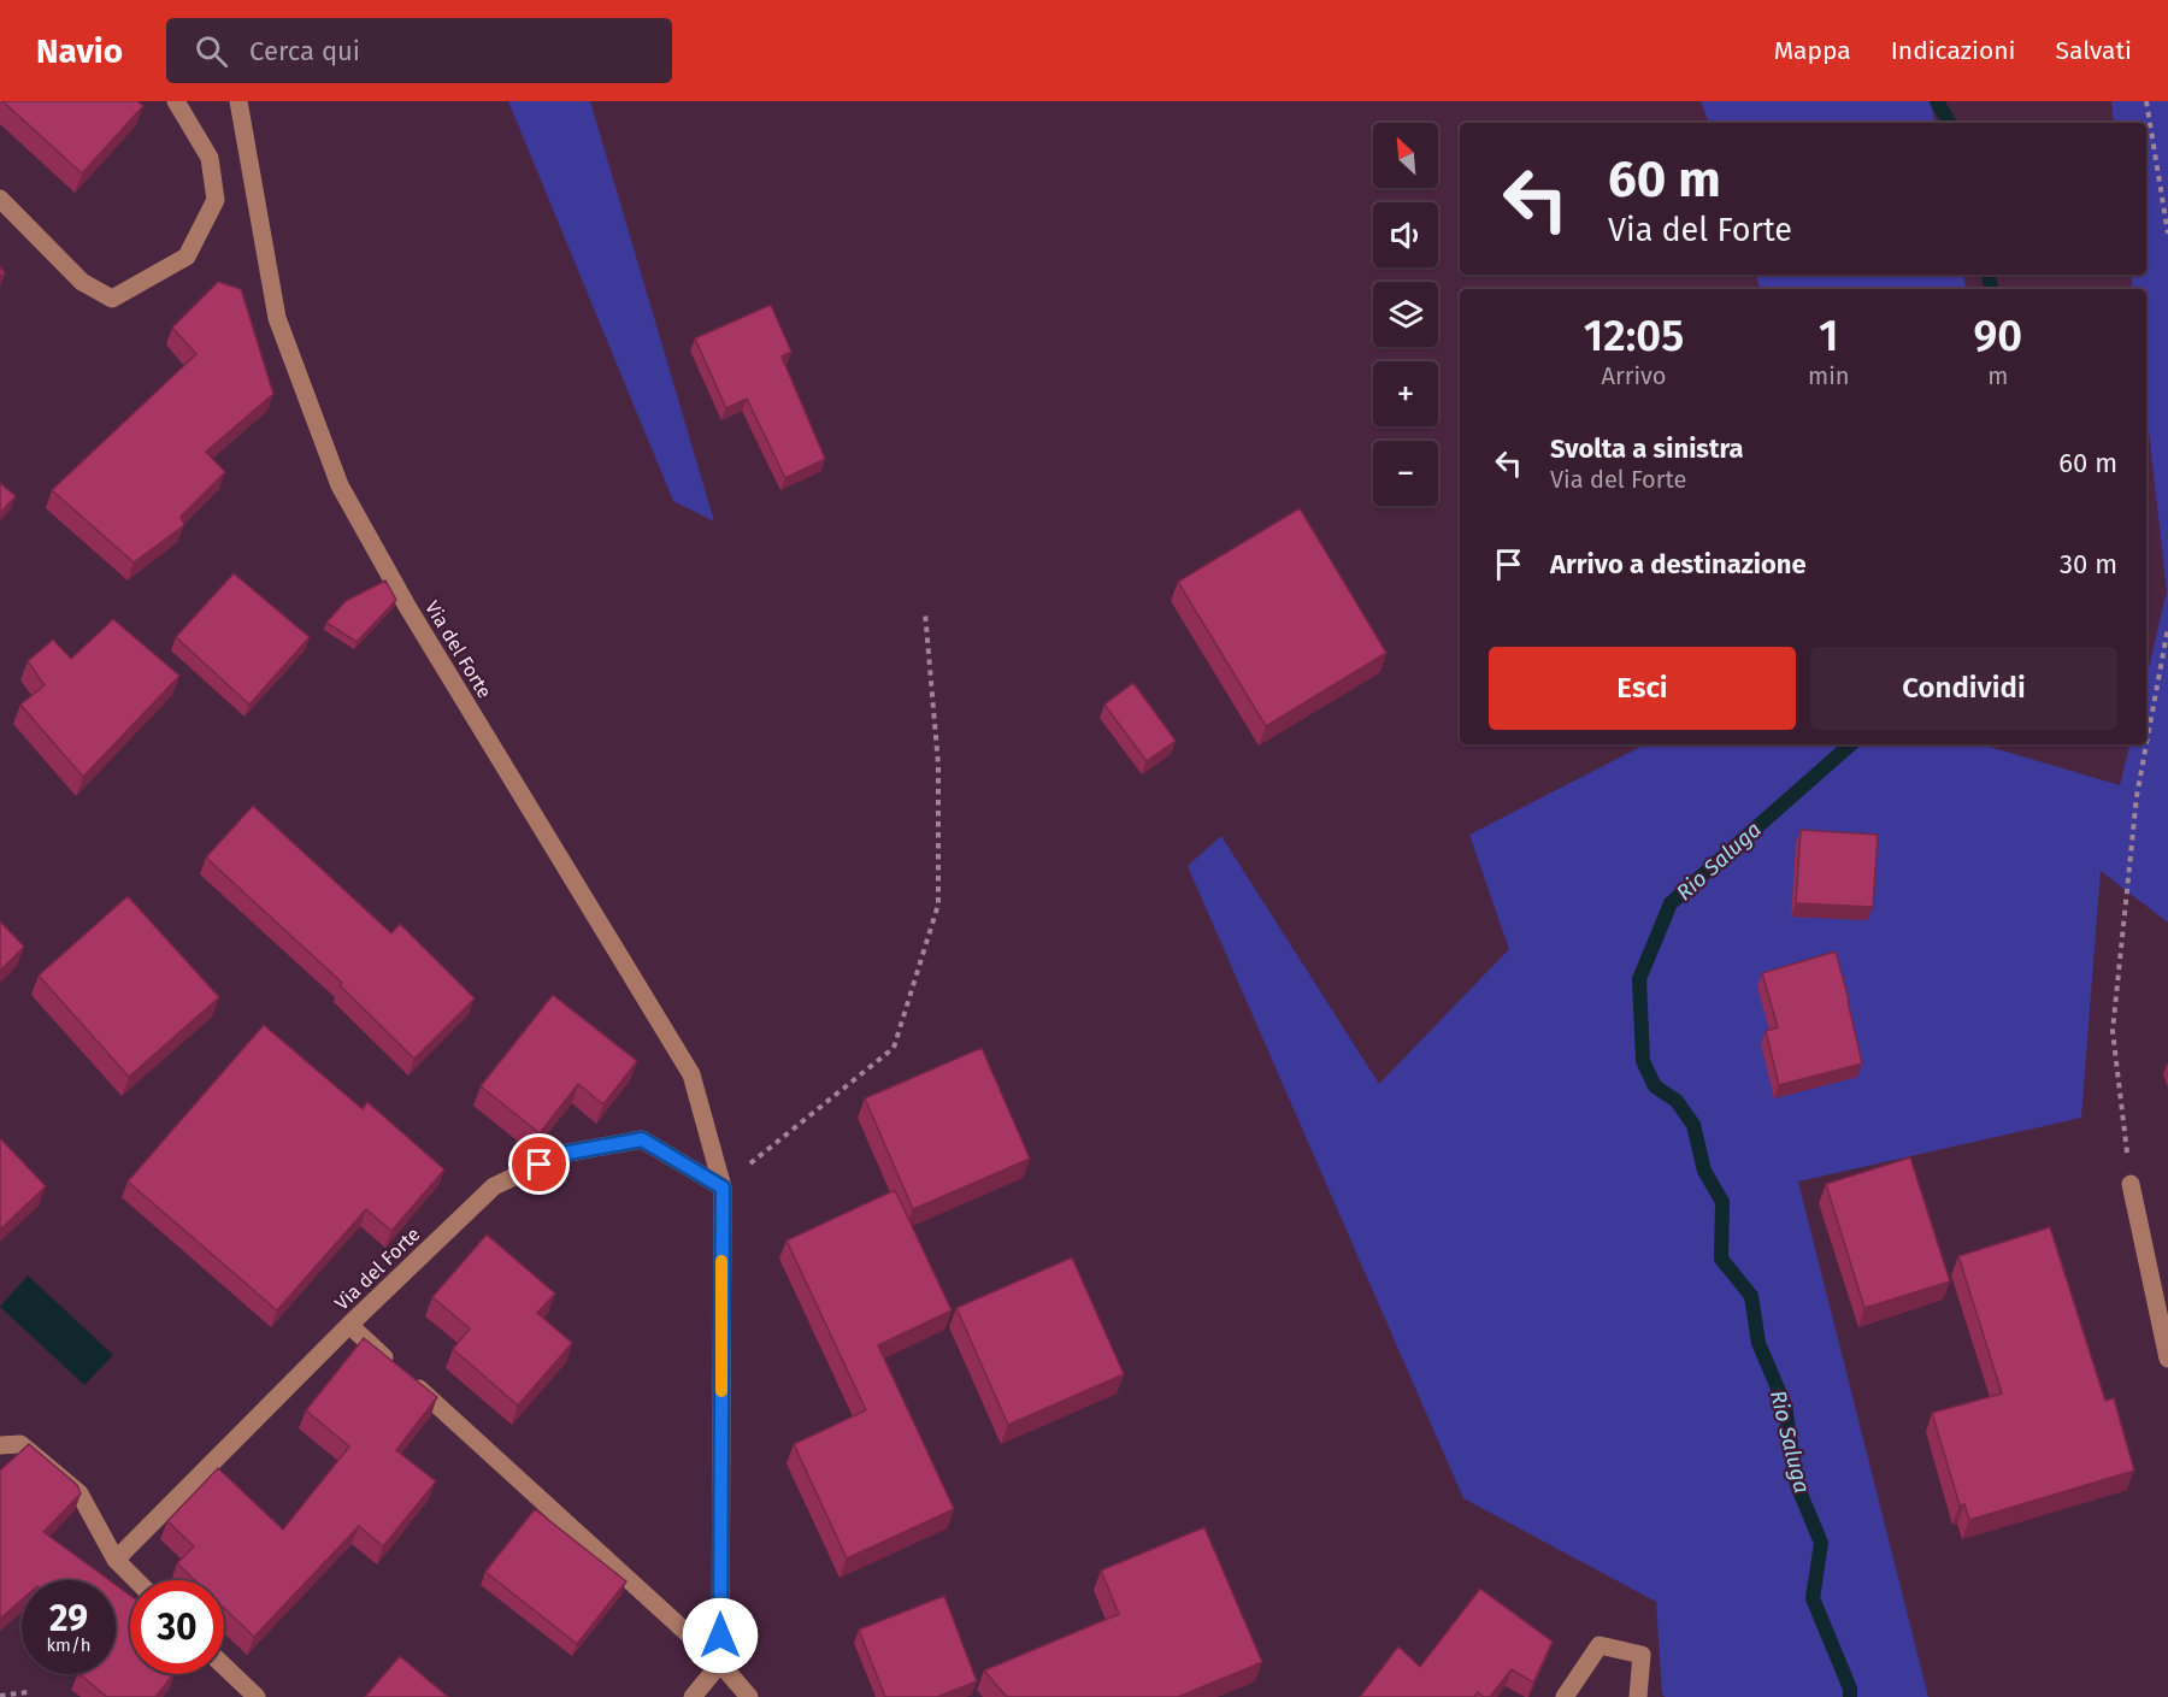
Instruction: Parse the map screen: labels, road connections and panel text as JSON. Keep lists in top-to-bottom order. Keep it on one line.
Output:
{"streets":{"street":["Via del Forte"]},"water":["Rio Saluga"],"north":"top left","page":{"header":"Navio","search":"Cerca qui","nav":["Mappa","Indicazioni","Salvati"],"map_buttons":["+","−"],"turn":["60 m","Via del Forte"],"eta":["12:05","Arrivo","1","min","90","m"],"list":[{"name":"Svolta a sinistra","note":"Via del Forte","value":"60 m"},{"name":"Arrivo a destinazione","value":"30 m"}],"buttons":["Esci","Condividi"],"speed":"29 km/h","limit":"30"}}
